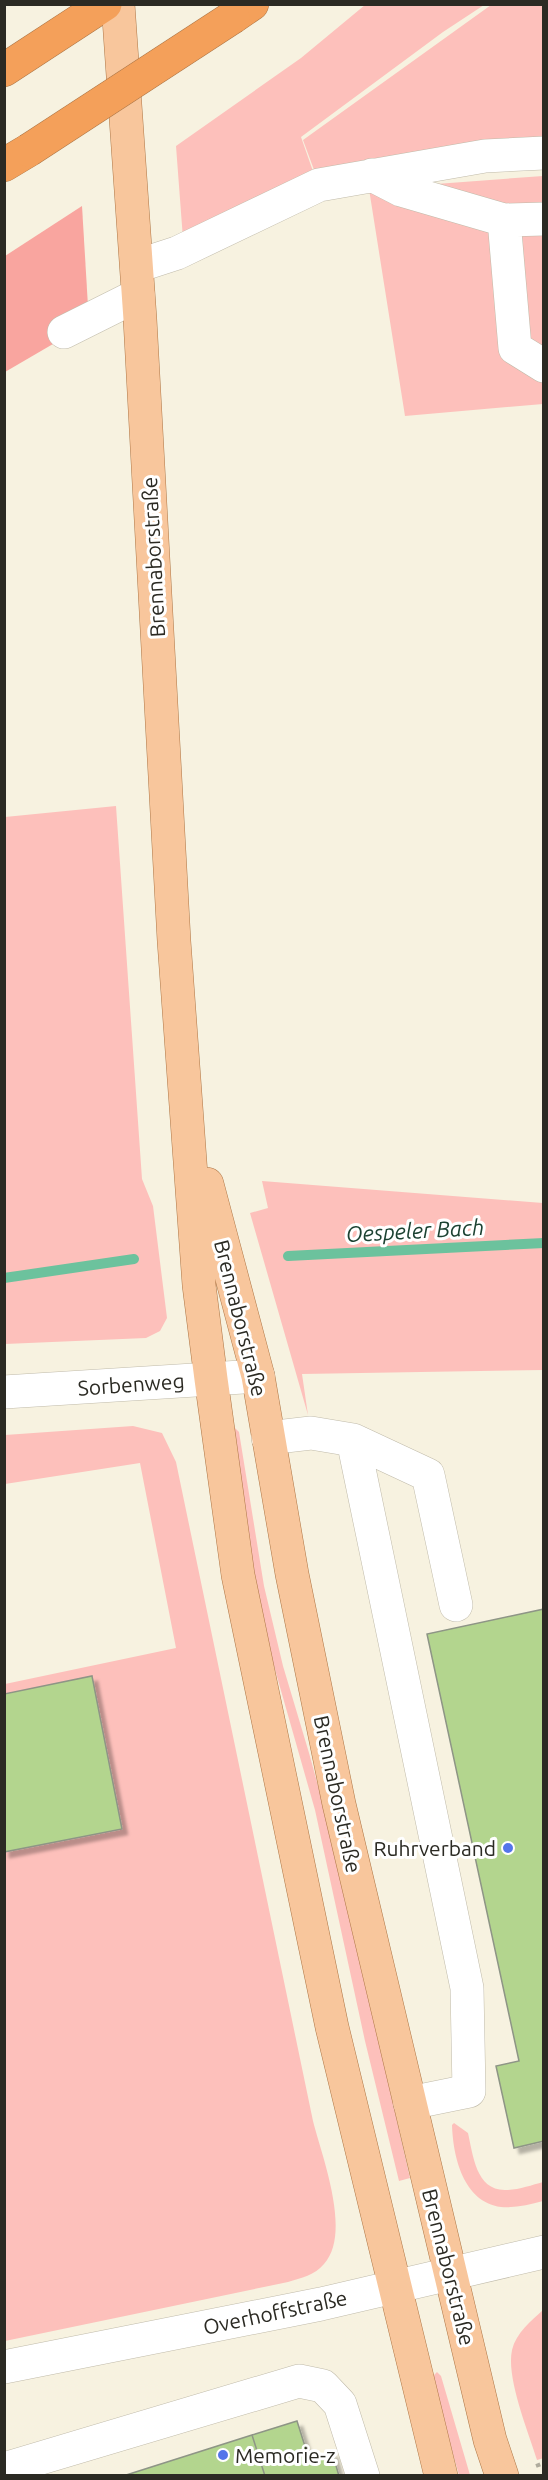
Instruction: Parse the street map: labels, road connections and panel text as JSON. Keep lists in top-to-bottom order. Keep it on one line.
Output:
{"streets":{"main road":["Brennaborstraße"],"street":["Sorbenweg","Overhoffstraße"]},"crossings":[["Brennaborstraße","Sorbenweg"],["Brennaborstraße","Overhoffstraße"]],"water":["Oespeler Bach"],"places":["Ruhrverband","Memorie-z"]}
